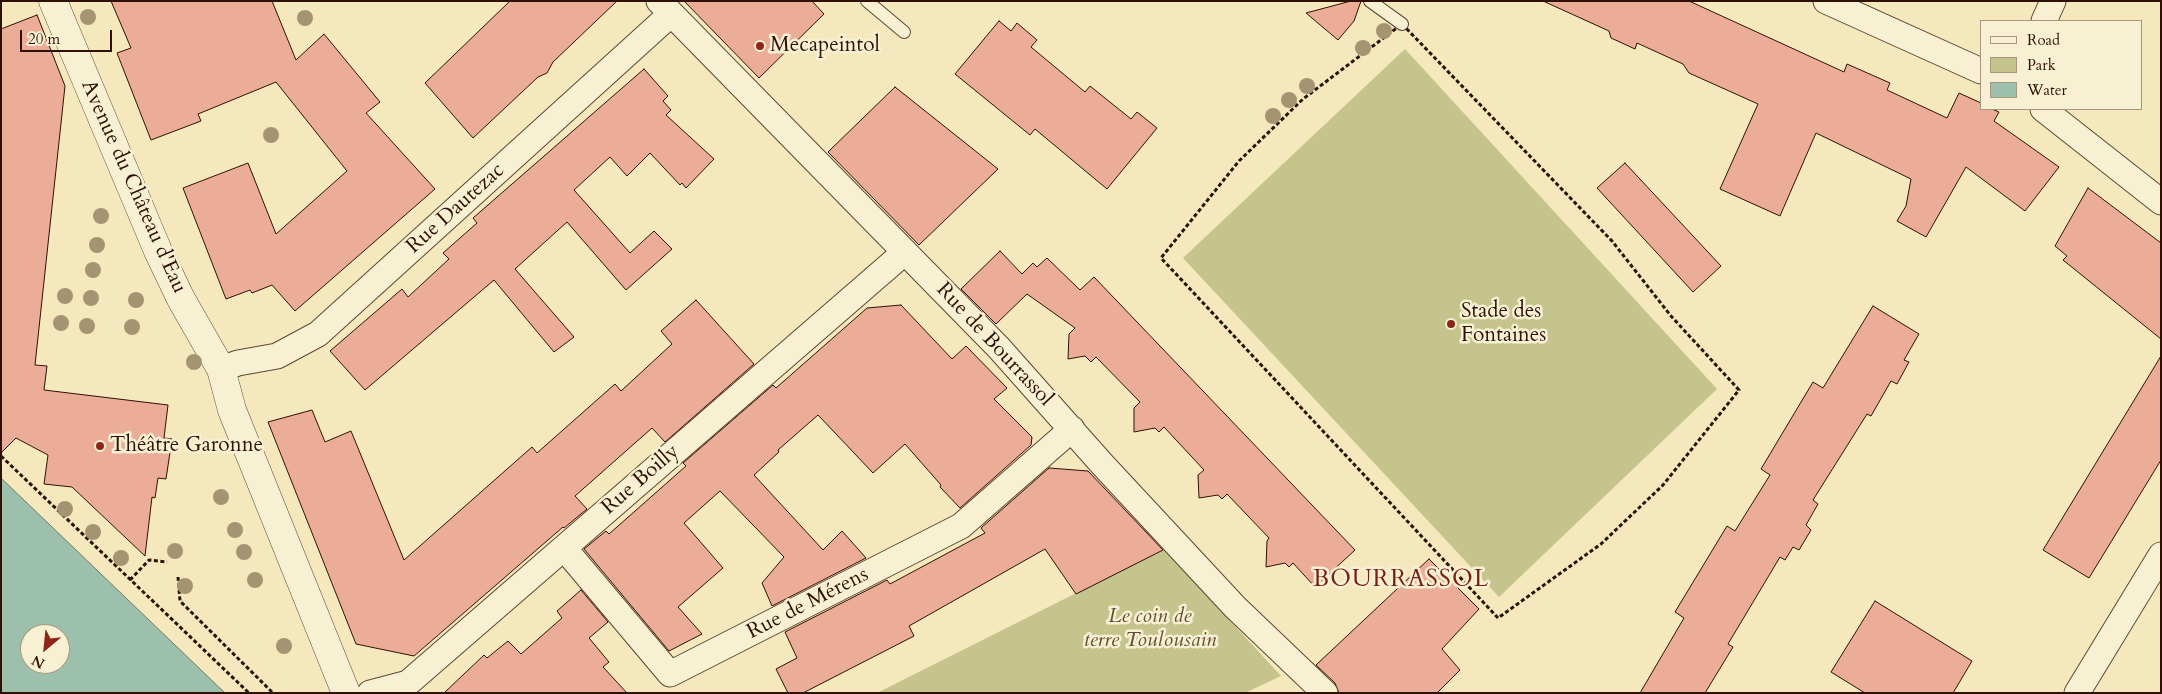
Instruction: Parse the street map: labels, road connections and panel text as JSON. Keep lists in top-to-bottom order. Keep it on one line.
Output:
{"streets":{"street":["Avenue du Château d'Eau","Rue Dautezac","Rue de Bourrassol","Rue Boilly","Rue de Mérens"]},"crossings":[["Avenue du Château d'Eau","Rue Dautezac"],["Rue Dautezac","Rue de Bourrassol"],["Rue de Bourrassol","Rue Boilly"],["Rue de Bourrassol","Rue de Mérens"],["Rue Boilly","Rue de Mérens"]],"districts":["BOURRASSOL"],"parks":["Le coin de terre Toulousain"],"places":["Mecapeintol","Stade des Fontaines","Théâtre Garonne"],"legend":["Road","Park","Water"],"scale_bar":"20 m","north":"bottom left"}
